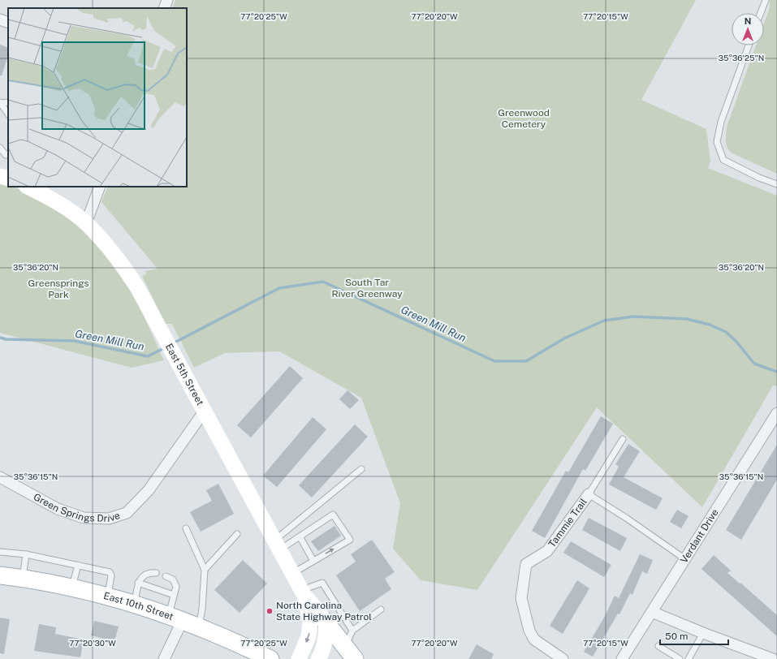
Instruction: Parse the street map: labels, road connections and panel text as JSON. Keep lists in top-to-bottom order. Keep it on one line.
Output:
{"streets":{"main road":["East 5th Street","East 10th Street"],"street":["Green Springs Drive","Tammie Trail","Verdant Drive"]},"crossings":[["East 5th Street","Green Springs Drive"]],"water":["Green Mill Run"],"parks":["Greenwood Cemetery","South Tar River Greenway","Greensprings Park"],"places":["North Carolina State Highway Patrol"],"scale_bar":"50 m","north":"top","coordinates":["77°20'25\"W","77°20'20\"W","77°20'15\"W","35°36'25\"N","35°36'20\"N","35°36'15\"N","77°20'30\"W"]}
